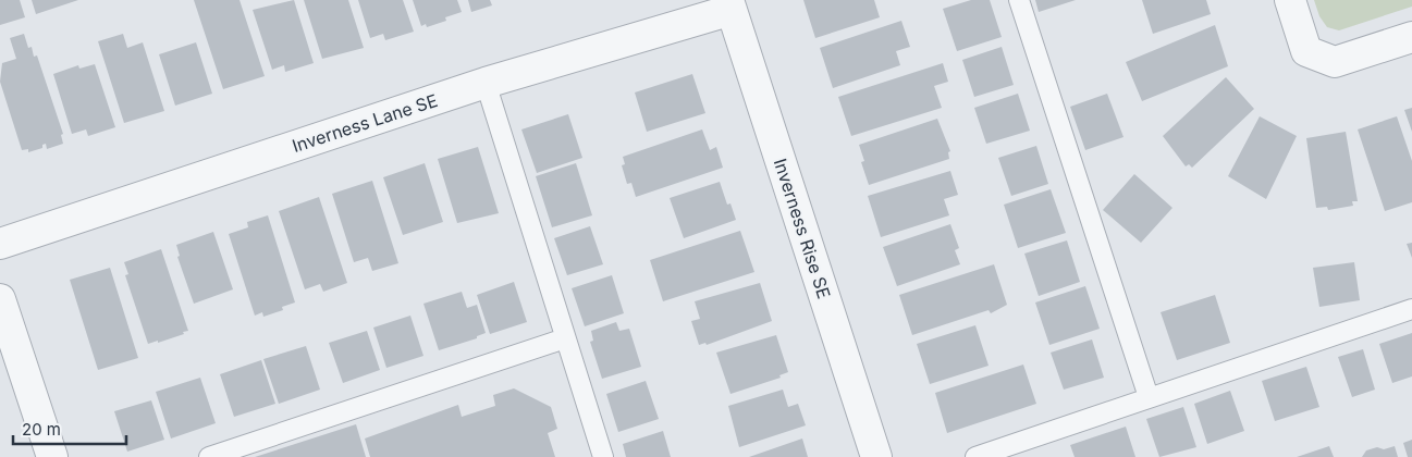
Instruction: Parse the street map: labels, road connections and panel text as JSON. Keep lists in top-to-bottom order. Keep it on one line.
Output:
{"streets":{"street":["Inverness Lane SE","Inverness Rise SE"]},"crossings":[["Inverness Lane SE","Inverness Rise SE"]],"scale_bar":"20 m"}
